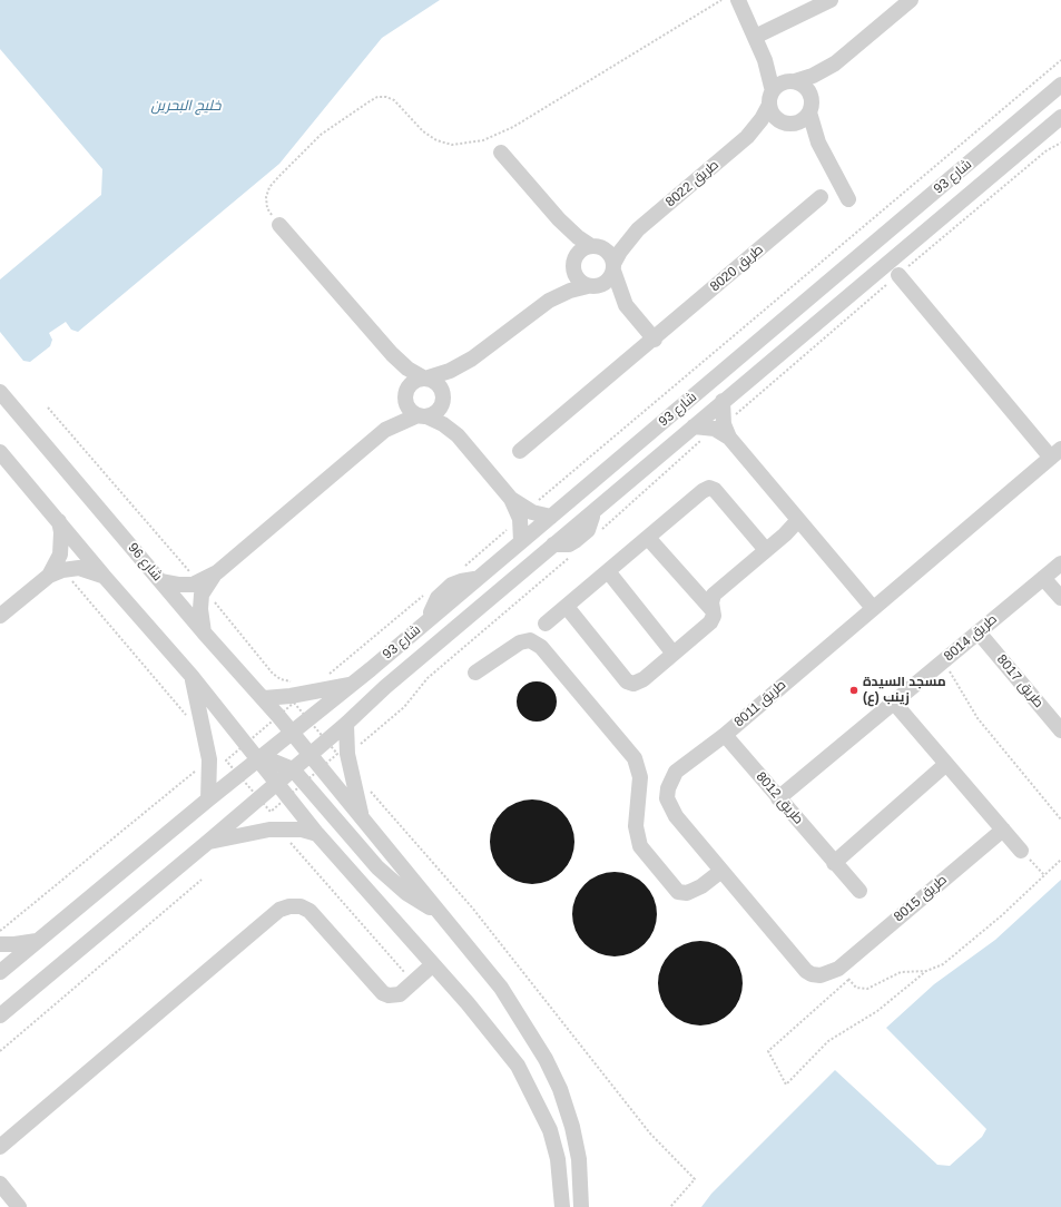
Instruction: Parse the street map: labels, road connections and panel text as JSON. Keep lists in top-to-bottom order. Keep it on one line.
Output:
{"streets":{"street":["شارع 93","طريق 8022","طريق 8020","شارع 96","طريق 8014","طريق 8017","طريق 8011","طريق 8012","طريق 8015"]},"crossings":[["شارع 93","شارع 96"],["طريق 8014","طريق 8017"],["طريق 8014","طريق 8012"],["طريق 8011","طريق 8012"],["طريق 8011","طريق 8015"]],"water":["خليج البحرين"],"places":["مسجد السيدة زينب (ع)"]}
